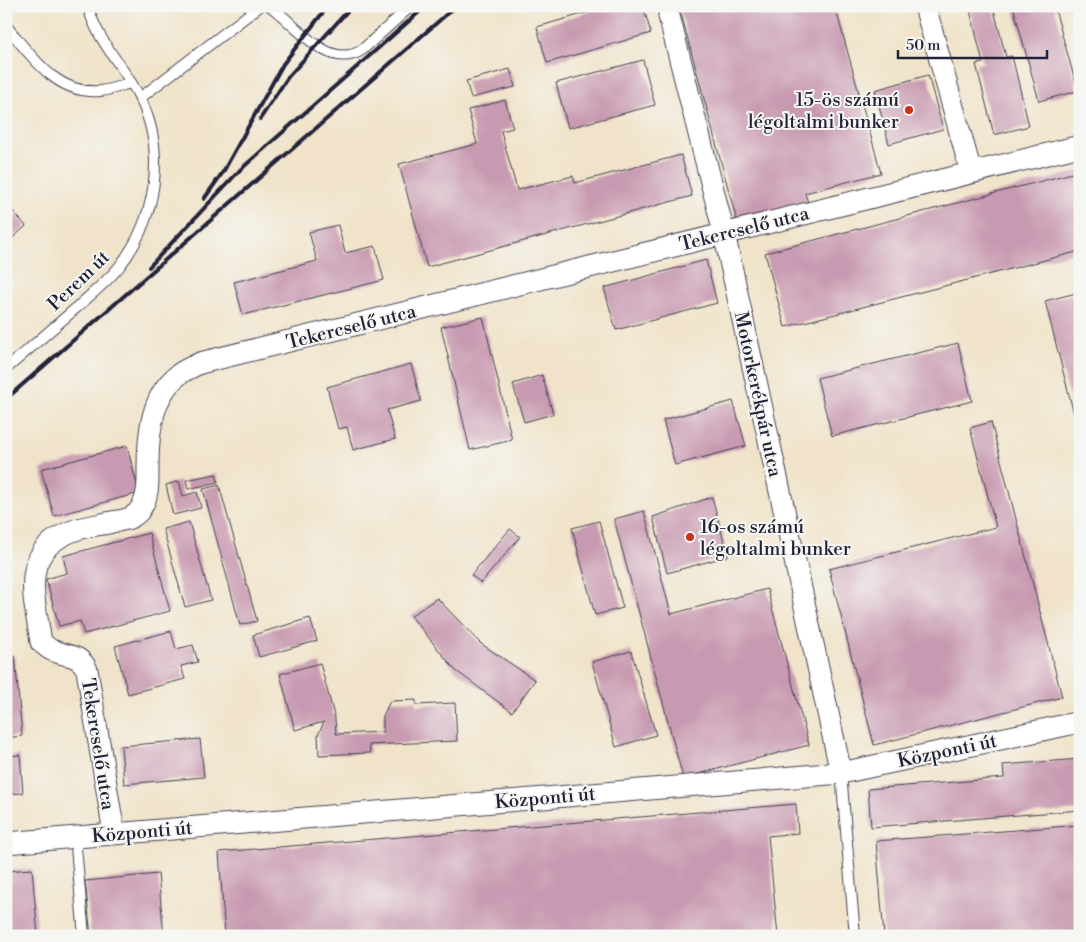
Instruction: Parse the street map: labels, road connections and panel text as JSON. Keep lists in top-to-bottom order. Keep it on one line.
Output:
{"streets":{"street":["Tekercselő utca","Motorkerékpár utca","Központi út"],"lane":["Perem út"]},"crossings":[["Tekercselő utca","Motorkerékpár utca"],["Tekercselő utca","Központi út"],["Motorkerékpár utca","Központi út"]],"places":["15-ös számú légoltalmi bunker","16-os számú légoltalmi bunker"],"scale_bar":"50 m"}
